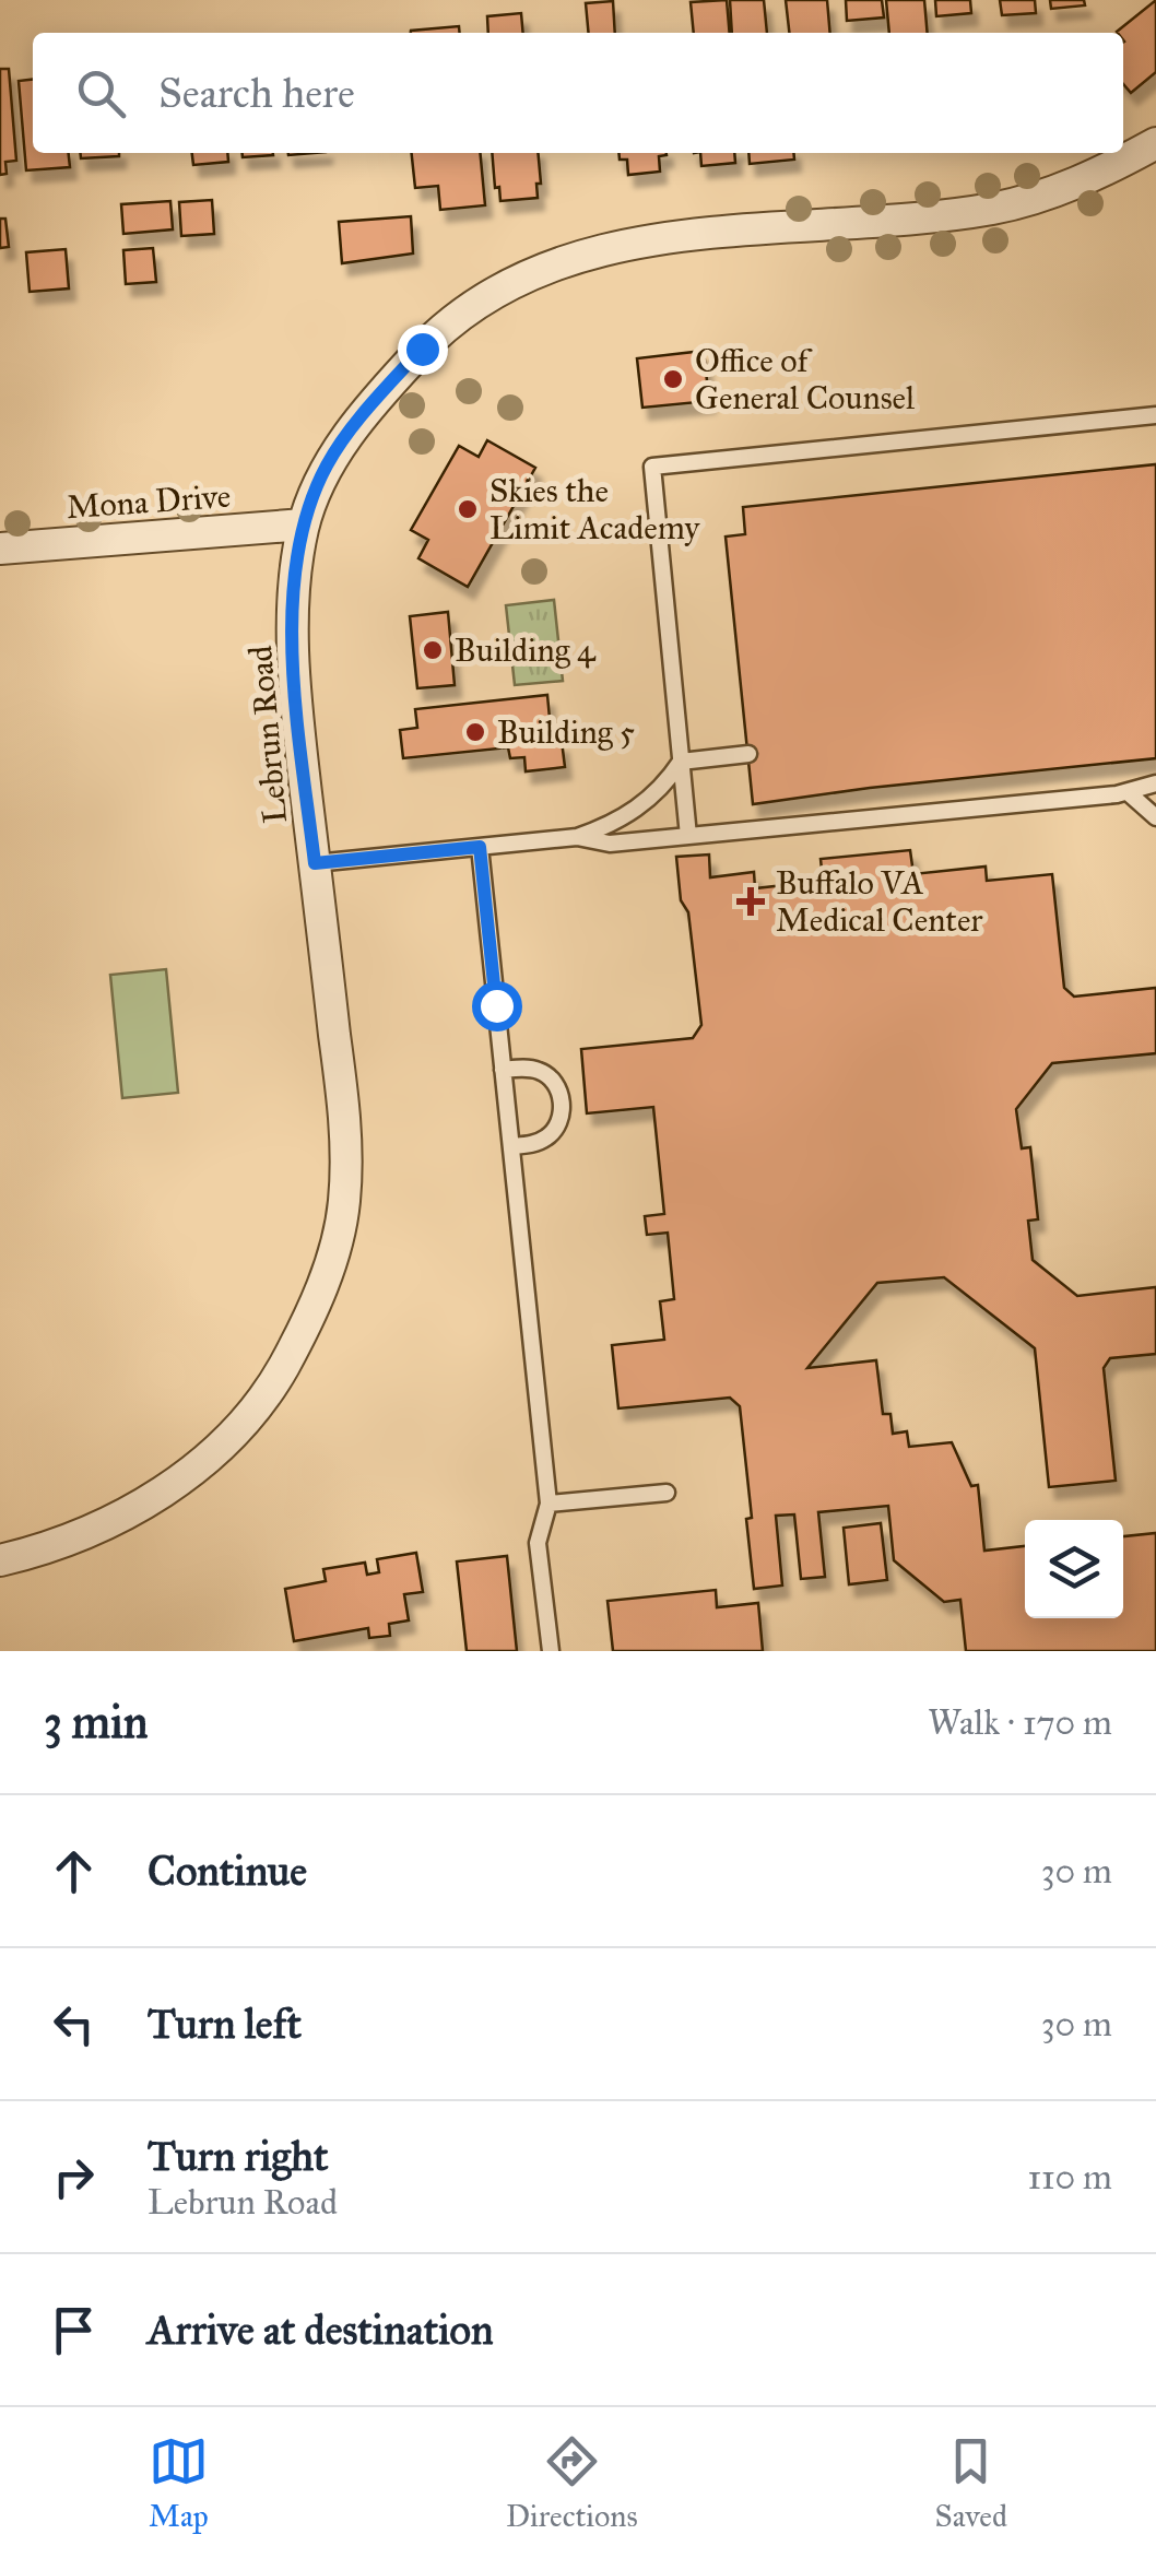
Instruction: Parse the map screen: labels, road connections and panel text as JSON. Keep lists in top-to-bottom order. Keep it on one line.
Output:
{"streets":{"street":["Mona Drive","Lebrun Road"]},"crossings":[["Mona Drive","Lebrun Road"]],"places":{"other":["Office of General Counsel","Skies the Limit Academy","Building 4","Building 5"],"health":["Buffalo VA Medical Center"]},"page":{"search":"Search here","heading":["3 min","Walk · 170 m"],"list":[["Continue","30 m"],["Turn left","30 m"],["Turn right","Lebrun Road","110 m"],"Arrive at destination"],"nav":["Map","Directions","Saved"]}}
